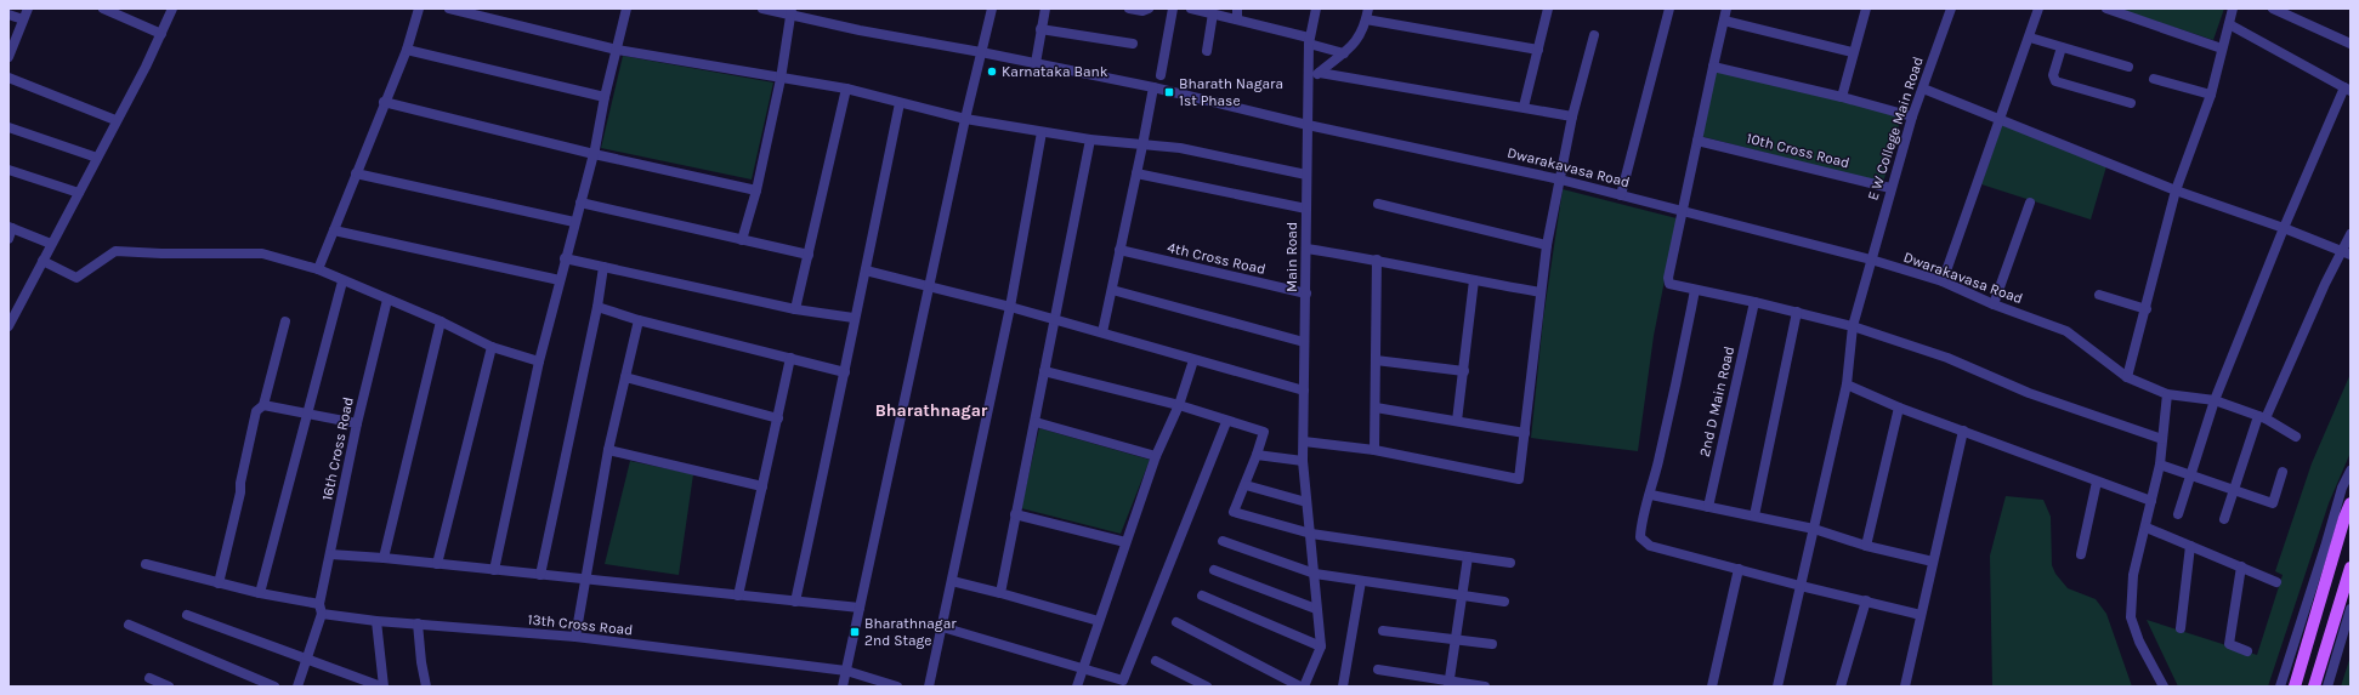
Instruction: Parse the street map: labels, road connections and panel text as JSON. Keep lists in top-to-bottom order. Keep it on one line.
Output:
{"streets":{"street":["E W College Main Road","10th Cross Road","Dwarakavasa Road","Main Road","4th Cross Road","2nd D Main Road","16th Cross Road","13th Cross Road"]},"crossings":[["E W College Main Road","10th Cross Road"],["E W College Main Road","Dwarakavasa Road"],["Dwarakavasa Road","Main Road"],["Main Road","4th Cross Road"],["16th Cross Road","13th Cross Road"]],"districts":["Bharathnagar"],"places":{"other":["Karnataka Bank"],"transit":["Bharath Nagara 1st Phase","Bharathnagar 2nd Stage"]}}
